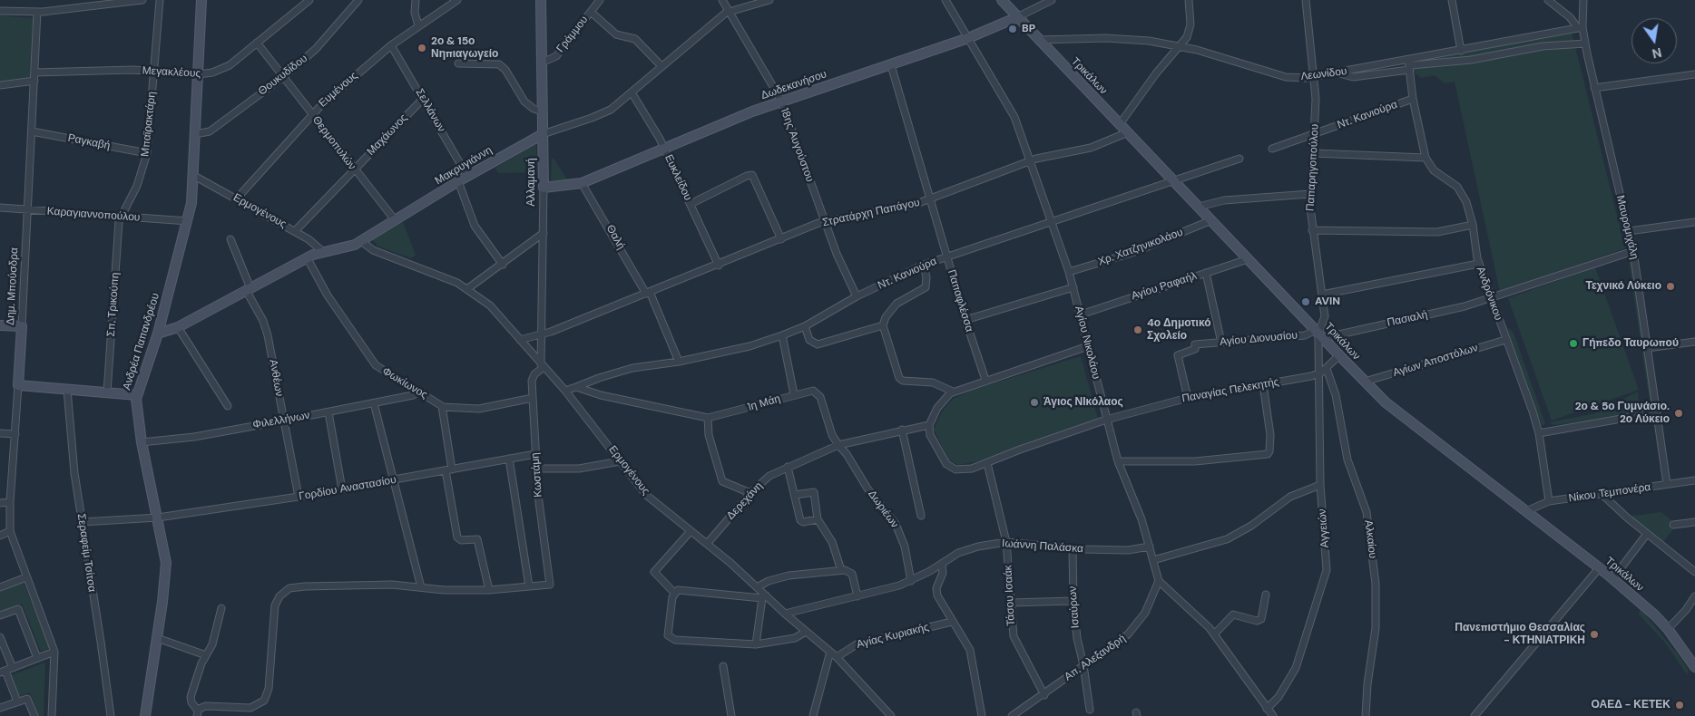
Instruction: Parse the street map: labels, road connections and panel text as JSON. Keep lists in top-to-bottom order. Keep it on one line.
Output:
{"streets":{"main road":["Τρικάλων","Δωδεκανήσου","Μακρυγιάννη","Αλλαμανή","Δημ. Μπούσδρα","Ανδρέα Παπανδρέου"],"street":["Γράμμου","Μεγακλέους","Λεωνίδου","Θουκυδίδου","Ευμένους","Σελλάνων","Ντ. Κανιούρα","Μπαϊρακτάρη","Μαχάωνος","Ραγκαβή","Θερμοπυλών","18ης Αυγούστου","Παπαρηγοπούλου","Ευκλείδου","Ερμογένους","Στρατάρχη Παπάγου","Καραγιαννοπούλου","Μαυρομιχάλη","Θαλή","Χρ. Χατζηνικολάου","Αγίου Ραφαήλ","Ανδρόνικου","Παπαφλέσσα","Σπ. Τρικούπη","Πασιαλή","Αγίου Διονυσίου","Αγίου Νικολάου","Αγίων Αποστόλων","Ανθέων","Φωκίωνος","Παναγίας Πελεκητής","1η Μάη","Φιλελλήνων","Κωστάμη","Γορδίου Αναστασίου","Νίκου Τεμπονέρα","Δερεχάνη","Δωριέων","Αγγειών","Αλκαίου","Ιωάννη Παλάσκα","Σεραφείμ Τσίτσα","Τάσου Ισαάκ","Ισαύρων","Αγίας Κυριακής","Απ. Αλεξανδρή"]},"crossings":[["Γράμμου","Αλλαμανή"],["Μεγακλέους","Μπαϊρακτάρη"],["Μεγακλέους","Θερμοπυλών"],["Μεγακλέους","Δημ. Μπούσδρα"],["Μεγακλέους","Ανδρέα Παπανδρέου"],["Λεωνίδου","Τρικάλων"],["Λεωνίδου","Παπαρηγοπούλου"],["Λεωνίδου","Μαυρομιχάλη"],["Λεωνίδου","Ανδρόνικου"],["Θουκυδίδου","Θερμοπυλών"],["Θουκυδίδου","Ανδρέα Παπανδρέου"],["Τρικάλων","Δωδεκανήσου"],["Τρικάλων","Ντ. Κανιούρα"],["Τρικάλων","Παπαρηγοπούλου"],["Τρικάλων","Στρατάρχη Παπάγου"],["Τρικάλων","Χρ. Χατζηνικολάου"],["Τρικάλων","Αγίου Ραφαήλ"],["Τρικάλων","Πασιαλή"],["Τρικάλων","Αγίου Διονυσίου"],["Τρικάλων","Αγίων Αποστόλων"],["Τρικάλων","Παναγίας Πελεκητής"],["Τρικάλων","Νίκου Τεμπονέρα"],["Τρικάλων","Αγγειών"],["Δωδεκανήσου","18ης Αυγούστου"],["Δωδεκανήσου","Ευκλείδου"],["Δωδεκανήσου","Αλλαμανή"],["Δωδεκανήσου","Θαλή"],["Δωδεκανήσου","Παπαφλέσσα"],["Δωδεκανήσου","Αγίου Νικολάου"],["Ευμένους","Σελλάνων"],["Ευμένους","Θερμοπυλών"],["Ευμένους","Ερμογένους"],["Σελλάνων","Μαχάωνος"],["Σελλάνων","Μακρυγιάννη"],["Ντ. Κανιούρα","18ης Αυγούστου"],["Ντ. Κανιούρα","Παπαρηγοπούλου"],["Ντ. Κανιούρα","Θαλή"],["Ντ. Κανιούρα","Ανδρόνικου"],["Ντ. Κανιούρα","Παπαφλέσσα"],["Ντ. Κανιούρα","Αγίου Νικολάου"],["Ντ. Κανιούρα","1η Μάη"],["Μπαϊρακτάρη","Ραγκαβή"],["Μπαϊρακτάρη","Καραγιαννοπούλου"],["Μπαϊρακτάρη","Σπ. Τρικούπη"],["Μαχάωνος","Θερμοπυλών"],["Μαχάωνος","Ερμογένους"],["Ραγκαβή","Δημ. Μπούσδρα"],["Θερμοπυλών","Μακρυγιάννη"],["18ης Αυγούστου","Μακρυγιάννη"],["18ης Αυγούστου","Στρατάρχη Παπάγου"],["Μακρυγιάννη","Ευκλείδου"],["Μακρυγιάννη","Αλλαμανή"],["Μακρυγιάννη","Ερμογένους"],["Μακρυγιάννη","Ανδρέα Παπανδρέου"],["Μακρυγιάννη","Ανθέων"],["Μακρυγιάννη","Φωκίωνος"],["Παπαρηγοπούλου","Πασιαλή"],["Παπαρηγοπούλου","Αγίου Διονυσίου"],["Παπαρηγοπούλου","Αγγειών"],["Ευκλείδου","Στρατάρχη Παπάγου"],["Αλλαμανή","Ερμογένους"],["Αλλαμανή","Στρατάρχη Παπάγου"],["Αλλαμανή","Κωστάμη"],["Ερμογένους","Στρατάρχη Παπάγου"],["Ερμογένους","Ανδρέα Παπανδρέου"],["Ερμογένους","Κωστάμη"],["Ερμογένους","Δερεχάνη"],["Ερμογένους","Ιωάννη Παλάσκα"],["Ερμογένους","Αγίας Κυριακής"],["Στρατάρχη Παπάγου","Θαλή"],["Στρατάρχη Παπάγου","Παπαφλέσσα"],["Στρατάρχη Παπάγου","Αγίου Νικολάου"],["Καραγιαννοπούλου","Δημ. Μπούσδρα"],["Καραγιαννοπούλου","Σπ. Τρικούπη"],["Καραγιαννοπούλου","Ανδρέα Παπανδρέου"],["Μαυρομιχάλη","Πασιαλή"],["Μαυρομιχάλη","Νίκου Τεμπονέρα"],["Χρ. Χατζηνικολάου","Αγίου Νικολάου"],["Αγίου Ραφαήλ","Αγίου Νικολάου"],["Ανδρόνικου","Πασιαλή"],["Ανδρόνικου","Αγίων Αποστόλων"],["Ανδρόνικου","Νίκου Τεμπονέρα"],["Πασιαλή","Αγίου Διονυσίου"],["Πασιαλή","Αγγειών"],["Αγίου Διονυσίου","Παναγίας Πελεκητής"],["Αγίου Διονυσίου","Αγγειών"],["Ανδρέα Παπανδρέου","Φιλελλήνων"],["Ανδρέα Παπανδρέου","Γορδίου Αναστασίου"],["Αγίου Νικολάου","Παναγίας Πελεκητής"],["Αγίου Νικολάου","Ιωάννη Παλάσκα"],["Αγίου Νικολάου","Απ. Αλεξανδρή"],["Ανθέων","Φιλελλήνων"],["Ανθέων","Γορδίου Αναστασίου"],["Φωκίωνος","Φιλελλήνων"],["Παναγίας Πελεκητής","Αγγειών"],["Παναγίας Πελεκητής","Αλκαίου"],["Παναγίας Πελεκητής","Τάσου Ισαάκ"],["1η Μάη","Δερεχάνη"],["1η Μάη","Δωριέων"],["Κωστάμη","Γορδίου Αναστασίου"],["Γορδίου Αναστασίου","Σεραφείμ Τσίτσα"],["Δερεχάνη","Δωριέων"],["Δωριέων","Ιωάννη Παλάσκα"],["Ιωάννη Παλάσκα","Τάσου Ισαάκ"],["Ιωάννη Παλάσκα","Ισαύρων"],["Τάσου Ισαάκ","Απ. Αλεξανδρή"],["Ισαύρων","Απ. Αλεξανδρή"]],"places":["BP","2ο & 15ο Νηπιαγωγείο","Τεχνικό Λύκειο","AVIN","4ο Δημοτικό Σχολείο","Γήπεδο Ταυρωπού","Άγιος ΝΙκόλαος","2ο & 5ο Γυμνάσιο. 2ο Λύκειο","Πανεπιστήμιο Θεσσαλίας - ΚΤΗΝΙΑΤΡΙΚΗ","ΟΑΕΔ - ΚΕΤΕΚ"],"north":"bottom"}
